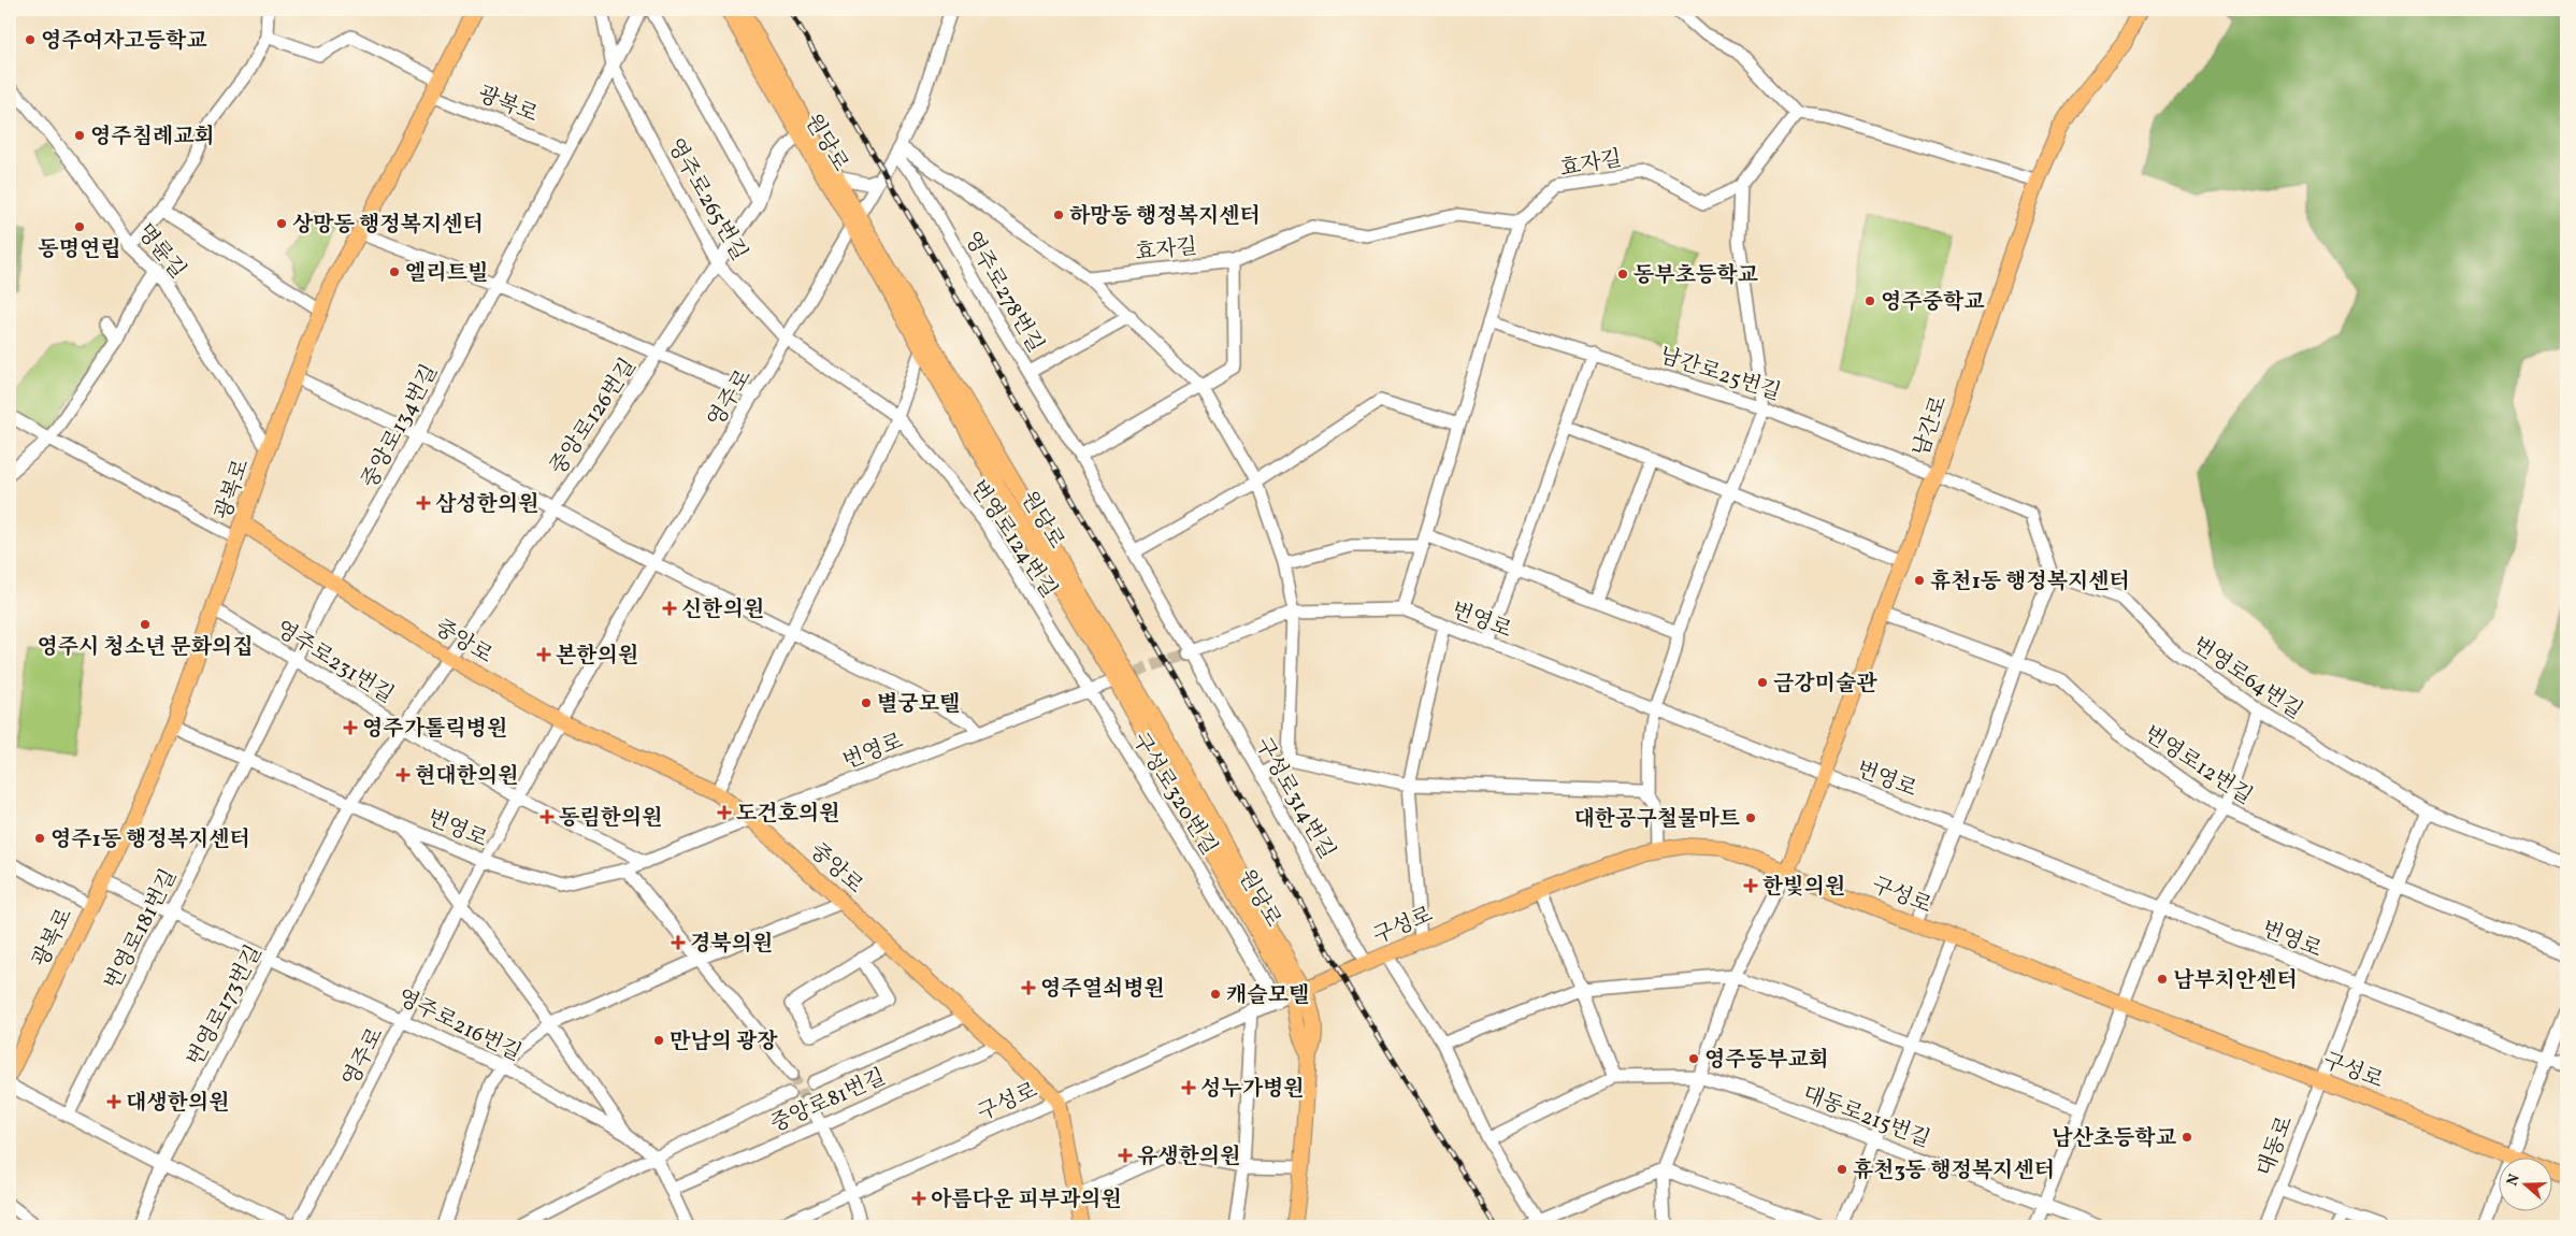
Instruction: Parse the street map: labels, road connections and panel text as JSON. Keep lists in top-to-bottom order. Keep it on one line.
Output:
{"streets":{"main road":["광복로","원당로","남간로","중앙로","구성로"],"street":["효자길","영주로265번길","명륜길","영주로278번길","남간로25번길","영주로","중앙로126번길","중앙로134번길","번영로124번길","번영로","영주로231번길","번영로64번길","번영로12번길","구성로320번길","구성로314번길","번영로181번길","번영로173번길","영주로216번길","중앙로81번길","대동로215번길","대동로"]},"crossings":[["광복로","명륜길"],["광복로","중앙로134번길"],["광복로","번영로"],["광복로","중앙로"],["광복로","영주로231번길"],["광복로","영주로216번길"],["원당로","영주로"],["원당로","중앙로126번길"],["원당로","번영로"],["원당로","구성로"],["영주로265번길","영주로"],["영주로265번길","중앙로126번길"],["영주로265번길","중앙로134번길"],["영주로265번길","번영로124번길"],["영주로278번길","영주로"],["영주로278번길","구성로314번길"],["남간로25번길","남간로"],["영주로","번영로"],["영주로","중앙로"],["영주로","영주로231번길"],["영주로","영주로216번길"],["중앙로126번길","중앙로"],["중앙로134번길","중앙로"],["남간로","번영로"],["남간로","번영로12번길"],["남간로","구성로"],["번영로124번길","번영로"],["번영로124번길","구성로320번길"],["번영로","중앙로"],["번영로","구성로320번길"],["번영로","구성로314번길"],["번영로","번영로181번길"],["번영로","번영로173번길"],["번영로","대동로"],["중앙로","구성로"],["중앙로","중앙로81번길"],["번영로64번길","대동로"],["번영로12번길","대동로"],["구성로320번길","구성로"],["구성로314번길","구성로"],["구성로","대동로"],["번영로181번길","영주로216번길"],["번영로173번길","영주로216번길"]],"places":{"other":["영주여자고등학교","영주침례교회","하망동 행정복지센터","상망동 행정복지센터","동명연립","엘리트빌","동부초등학교","영주중학교","휴천1동 행정복지센터","영주시 청소년 문화의집","금강미술관","별궁모텔","대한공구철물마트","영주1동 행정복지센터","남부치안센터","캐슬모텔","만남의 광장","영주동부교회","남산초등학교","휴천3동 행정복지센터"],"health":["삼성한의원","신한의원","본한의원","영주가톨릭병원","현대한의원","도건호의원","동림한의원","한빛의원","경북의원","영주열쇠병원","성누가병원","대생한의원","유생한의원","아름다운 피부과의원"]},"north":"left"}
